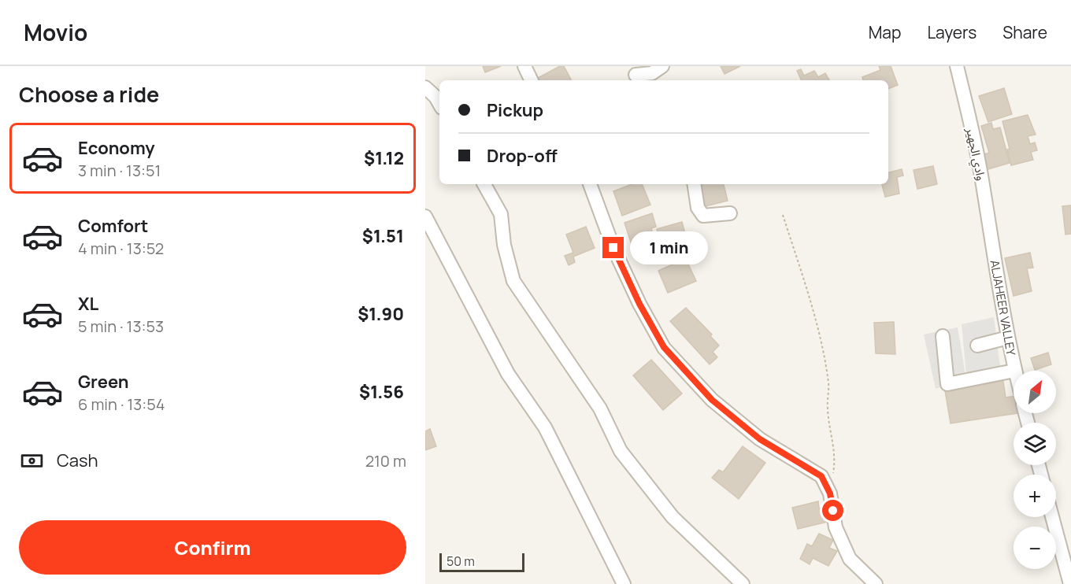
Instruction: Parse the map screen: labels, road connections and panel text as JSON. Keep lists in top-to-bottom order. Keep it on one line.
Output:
{"streets":{"street":["وادي الجهير","ALJAHEER VALLEY"]},"crossings":[["وادي الجهير","ALJAHEER VALLEY"]],"scale_bar":"50 m","north":"top right","page":{"header":"Movio","nav":["Map","Layers","Share"],"heading":"Choose a ride","banner":["Pickup","Drop-off"],"list":[{"name":"Economy","note":"3 min · 13:51","value":"$1.12"},{"name":"Comfort","note":"4 min · 13:52","value":"$1.51"},{"name":"XL","note":"5 min · 13:53","value":"$1.90"},{"name":"Green","note":"6 min · 13:54","value":"$1.56"}],"bubble":"1 min","map_buttons":["+","−"],"pay":["Cash","210 m"],"buttons":"Confirm","scale":"50 m"}}
